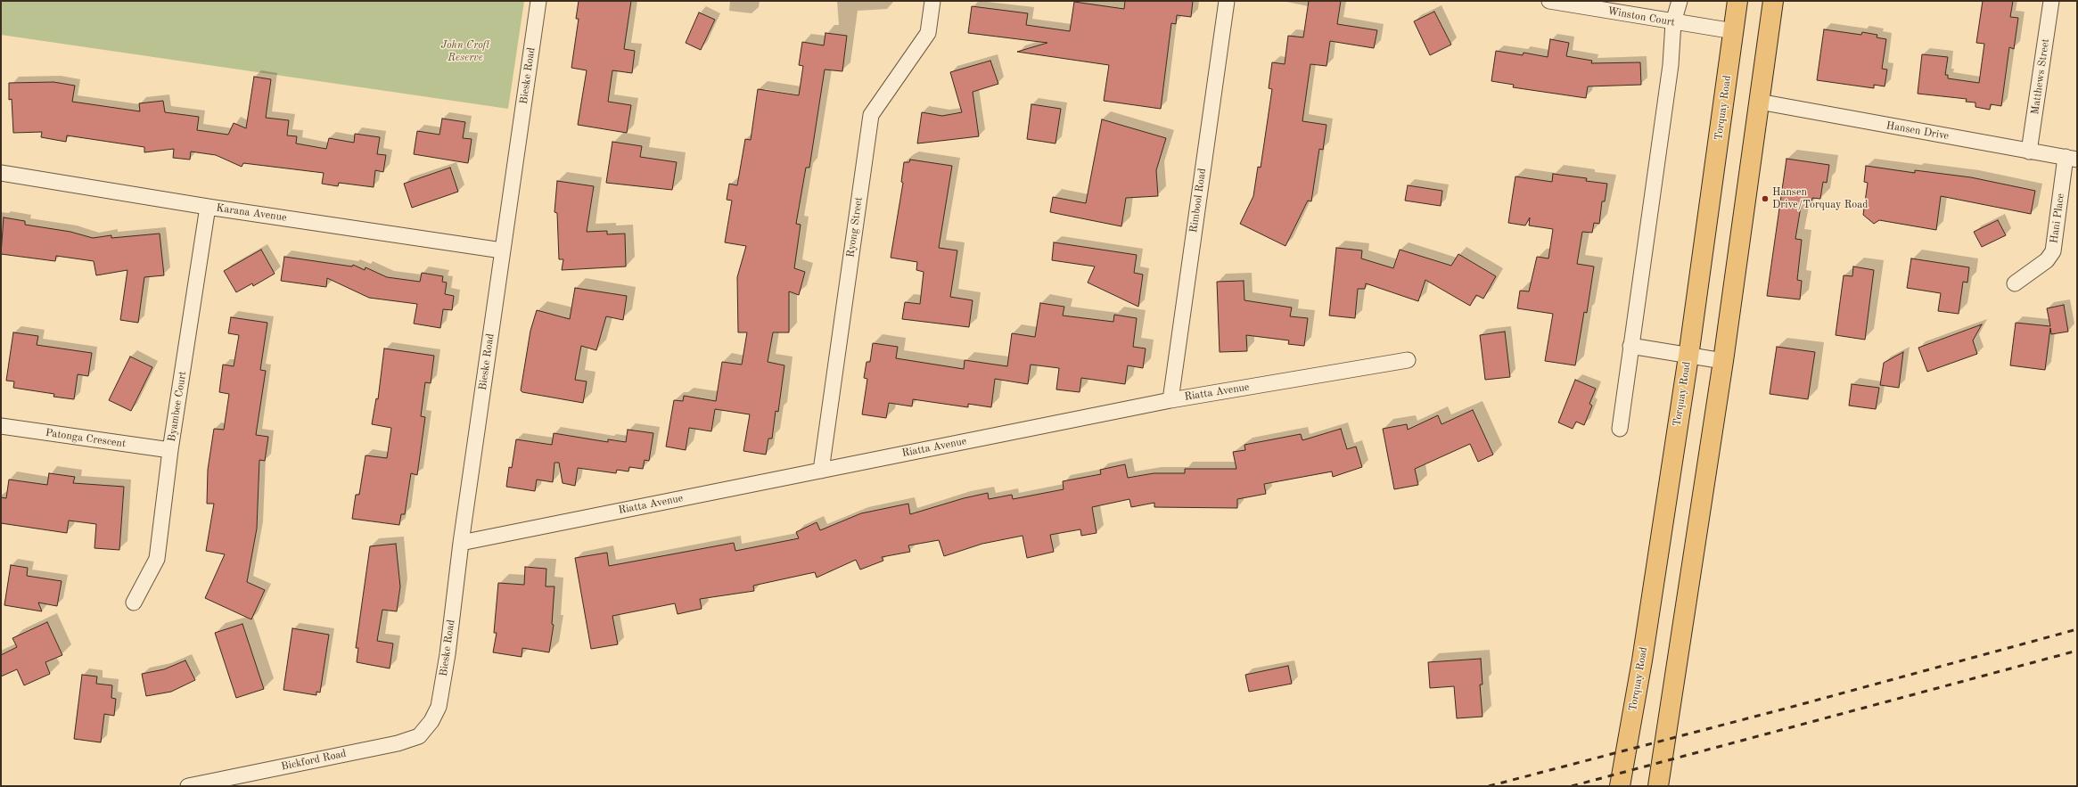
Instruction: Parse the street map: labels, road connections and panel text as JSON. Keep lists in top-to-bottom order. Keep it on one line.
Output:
{"streets":{"main road":["Torquay Road"],"street":["Winston Court","Bieske Road","Matthews Street","Hansen Drive","Rimbool Road","Karana Avenue","Hani Place","Ryong Street","Riatta Avenue","Byambee Court","Patonga Crescent","Bickford Road"]},"crossings":[["Winston Court","Torquay Road"],["Bieske Road","Karana Avenue"],["Bieske Road","Riatta Avenue"],["Bieske Road","Bickford Road"],["Matthews Street","Hansen Drive"],["Hansen Drive","Hani Place"],["Rimbool Road","Riatta Avenue"],["Karana Avenue","Byambee Court"],["Ryong Street","Riatta Avenue"],["Byambee Court","Patonga Crescent"]],"parks":["John Croft Reserve"],"places":["Hansen Drive/Torquay Road"]}
